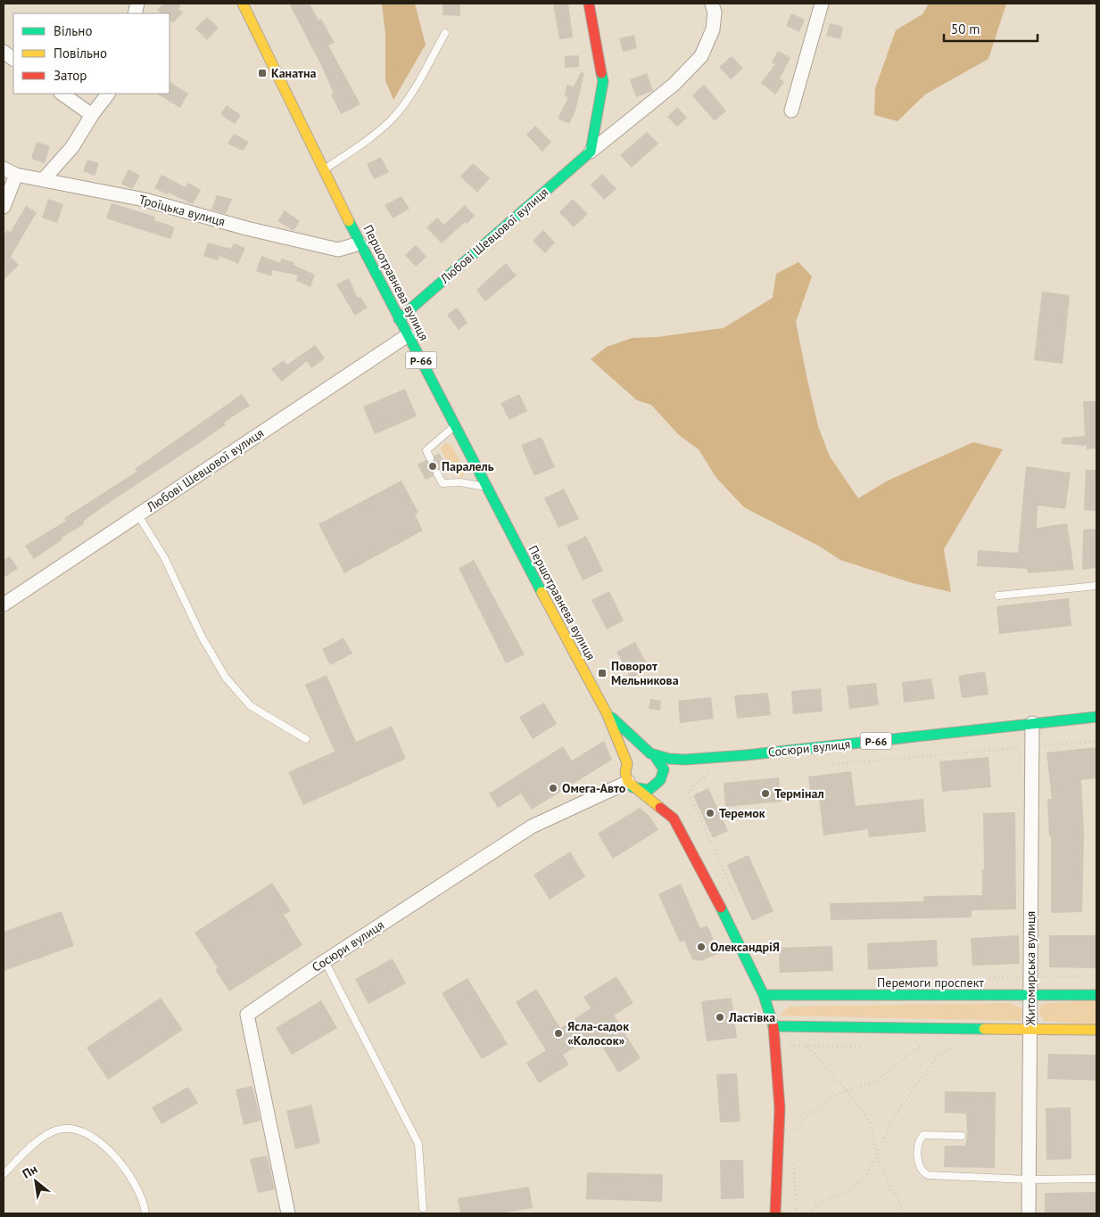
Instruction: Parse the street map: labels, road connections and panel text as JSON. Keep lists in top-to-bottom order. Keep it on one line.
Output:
{"streets":{"main road":["Любові Шевцової вулиця","Першотравнева вулиця","Р-66","Сосюри вулиця","Перемоги проспект"],"street":["Троїцька вулиця","Житомирська вулиця"]},"crossings":[["Троїцька вулиця","Першотравнева вулиця"],["Любові Шевцової вулиця","Першотравнева вулиця"],["Першотравнева вулиця","Р-66"],["Першотравнева вулиця","Сосюри вулиця"],["Р-66","Сосюри вулиця"],["Сосюри вулиця","Житомирська вулиця"],["Житомирська вулиця","Перемоги проспект"]],"places":{"transit":["Канатна","Поворот Мельникова"],"other":["Паралель","Омега-Авто","Термінал","Теремок","ОлександріЯ","Ластівка","Ясла-садок «Колосок»"]},"legend":["Вільно","Повільно","Затор"],"scale_bar":"50 m","north":"top left"}
